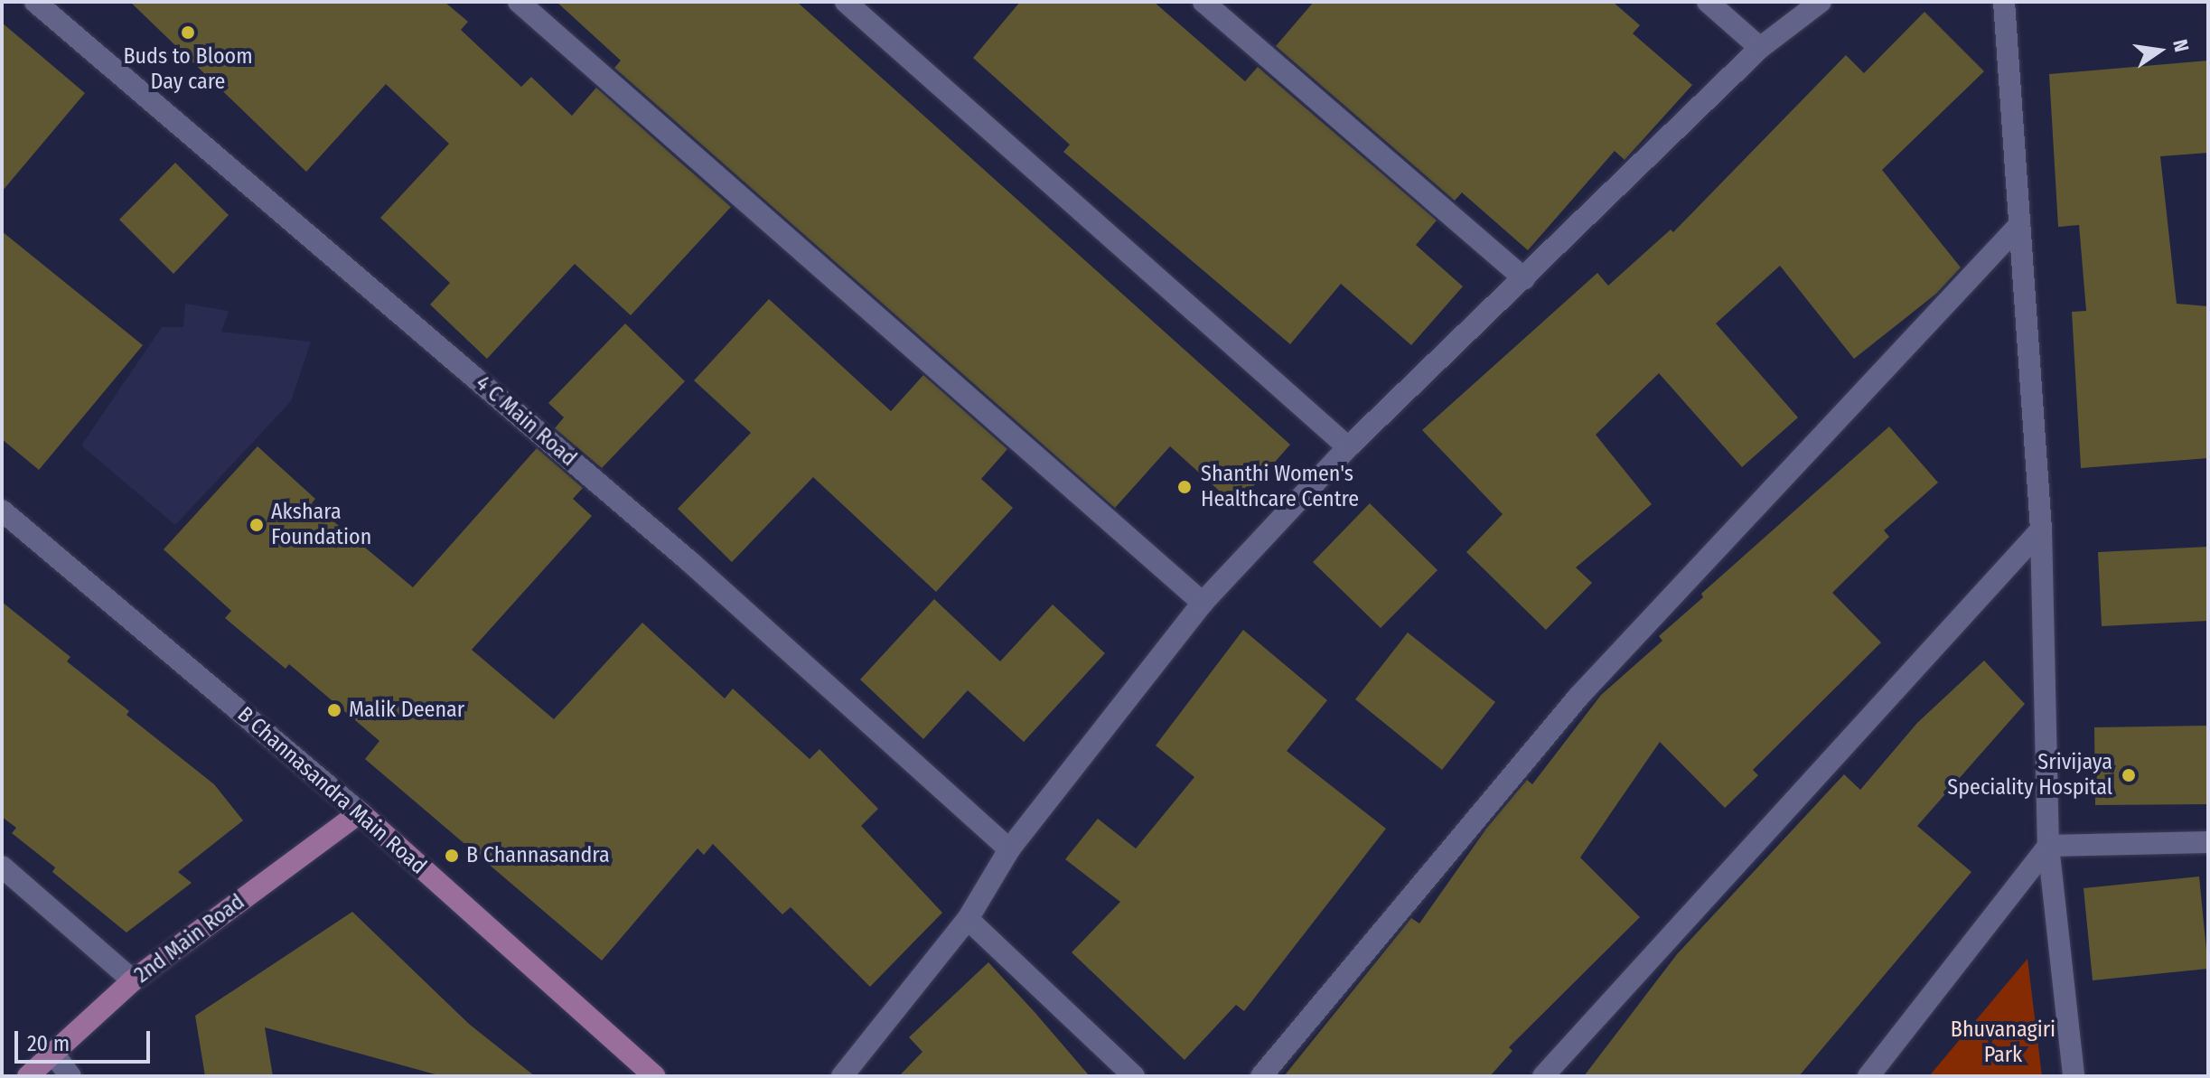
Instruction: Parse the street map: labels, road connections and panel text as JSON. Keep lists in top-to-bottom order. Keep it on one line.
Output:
{"streets":{"main road":["B Channasandra Main Road","2nd Main Road"],"street":["4 C Main Road"]},"crossings":[["B Channasandra Main Road","2nd Main Road"]],"parks":["Bhuvanagiri Park"],"places":["Buds to Bloom Day care","Shanthi Women's Healthcare Centre","Akshara Foundation","Malik Deenar","Srivijaya Speciality Hospital","B Channasandra"],"scale_bar":"20 m","north":"right"}
